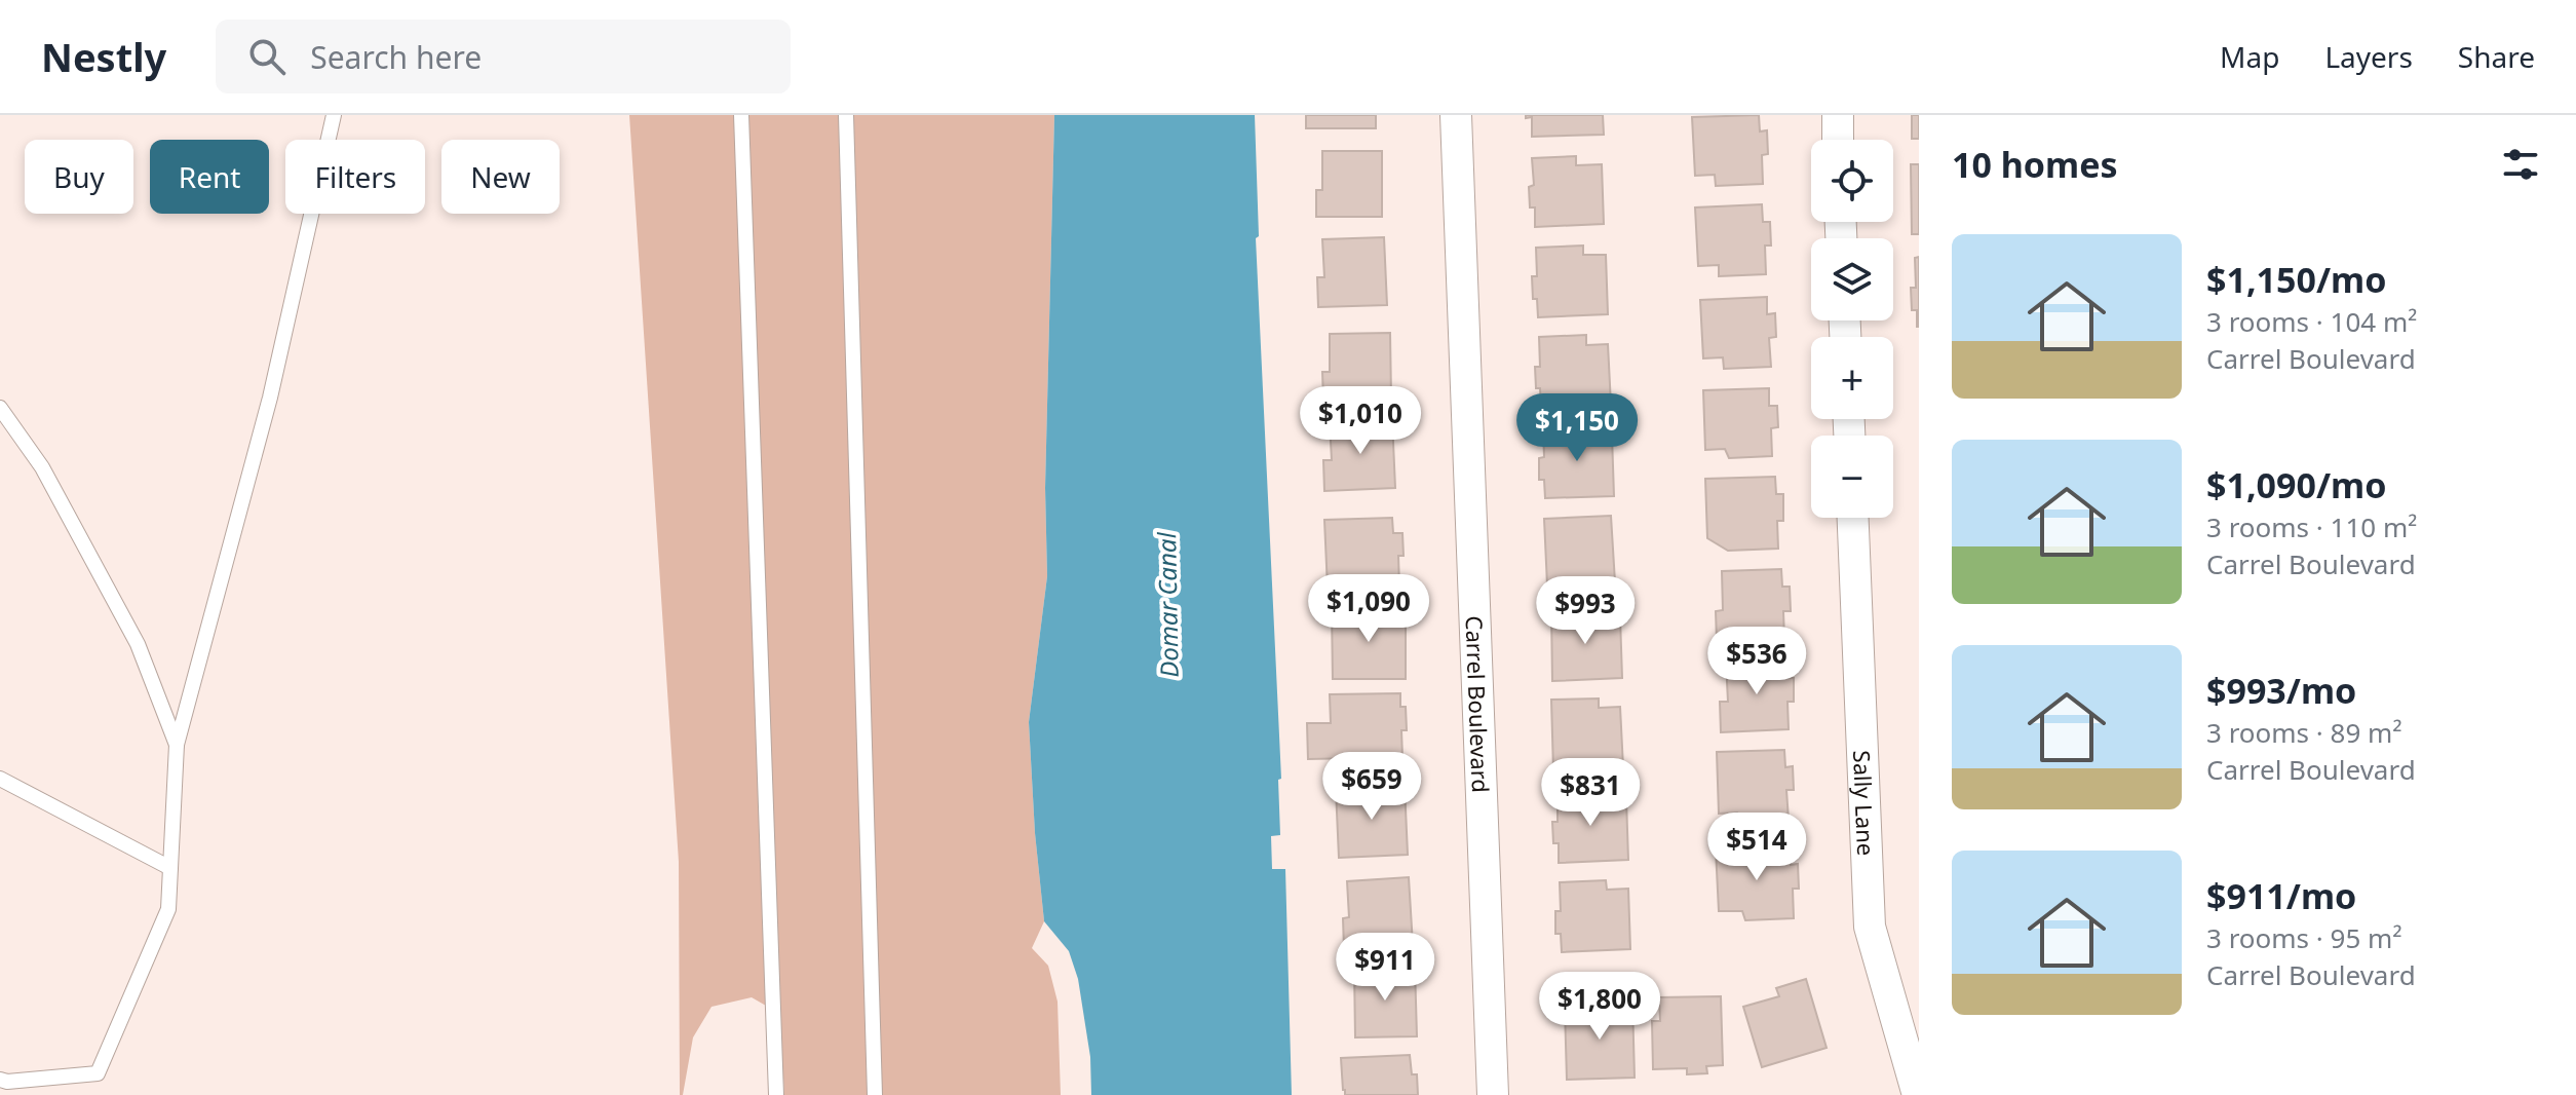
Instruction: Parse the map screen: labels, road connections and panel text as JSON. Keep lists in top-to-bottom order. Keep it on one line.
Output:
{"streets":{"street":["Carrel Boulevard","Sally Lane"]},"water":["Domar Canal"],"page":{"header":"Nestly","search":"Search here","nav":["Map","Layers","Share"],"heading":"10 homes","map_buttons":["+","−"],"chip":["Buy","Rent","Filters","New"],"list":[{"name":"$1,150/mo","note":"3 rooms · 104 m² · Carrel Boulevard"},{"name":"$1,090/mo","note":"3 rooms · 110 m² · Carrel Boulevard"},{"name":"$993/mo","note":"3 rooms · 89 m² · Carrel Boulevard"},{"name":"$911/mo","note":"3 rooms · 95 m² · Carrel Boulevard"}],"price":["$1,010","$1,150","$1,090","$993","$536","$659","$831","$514","$911","$1,800"]}}
